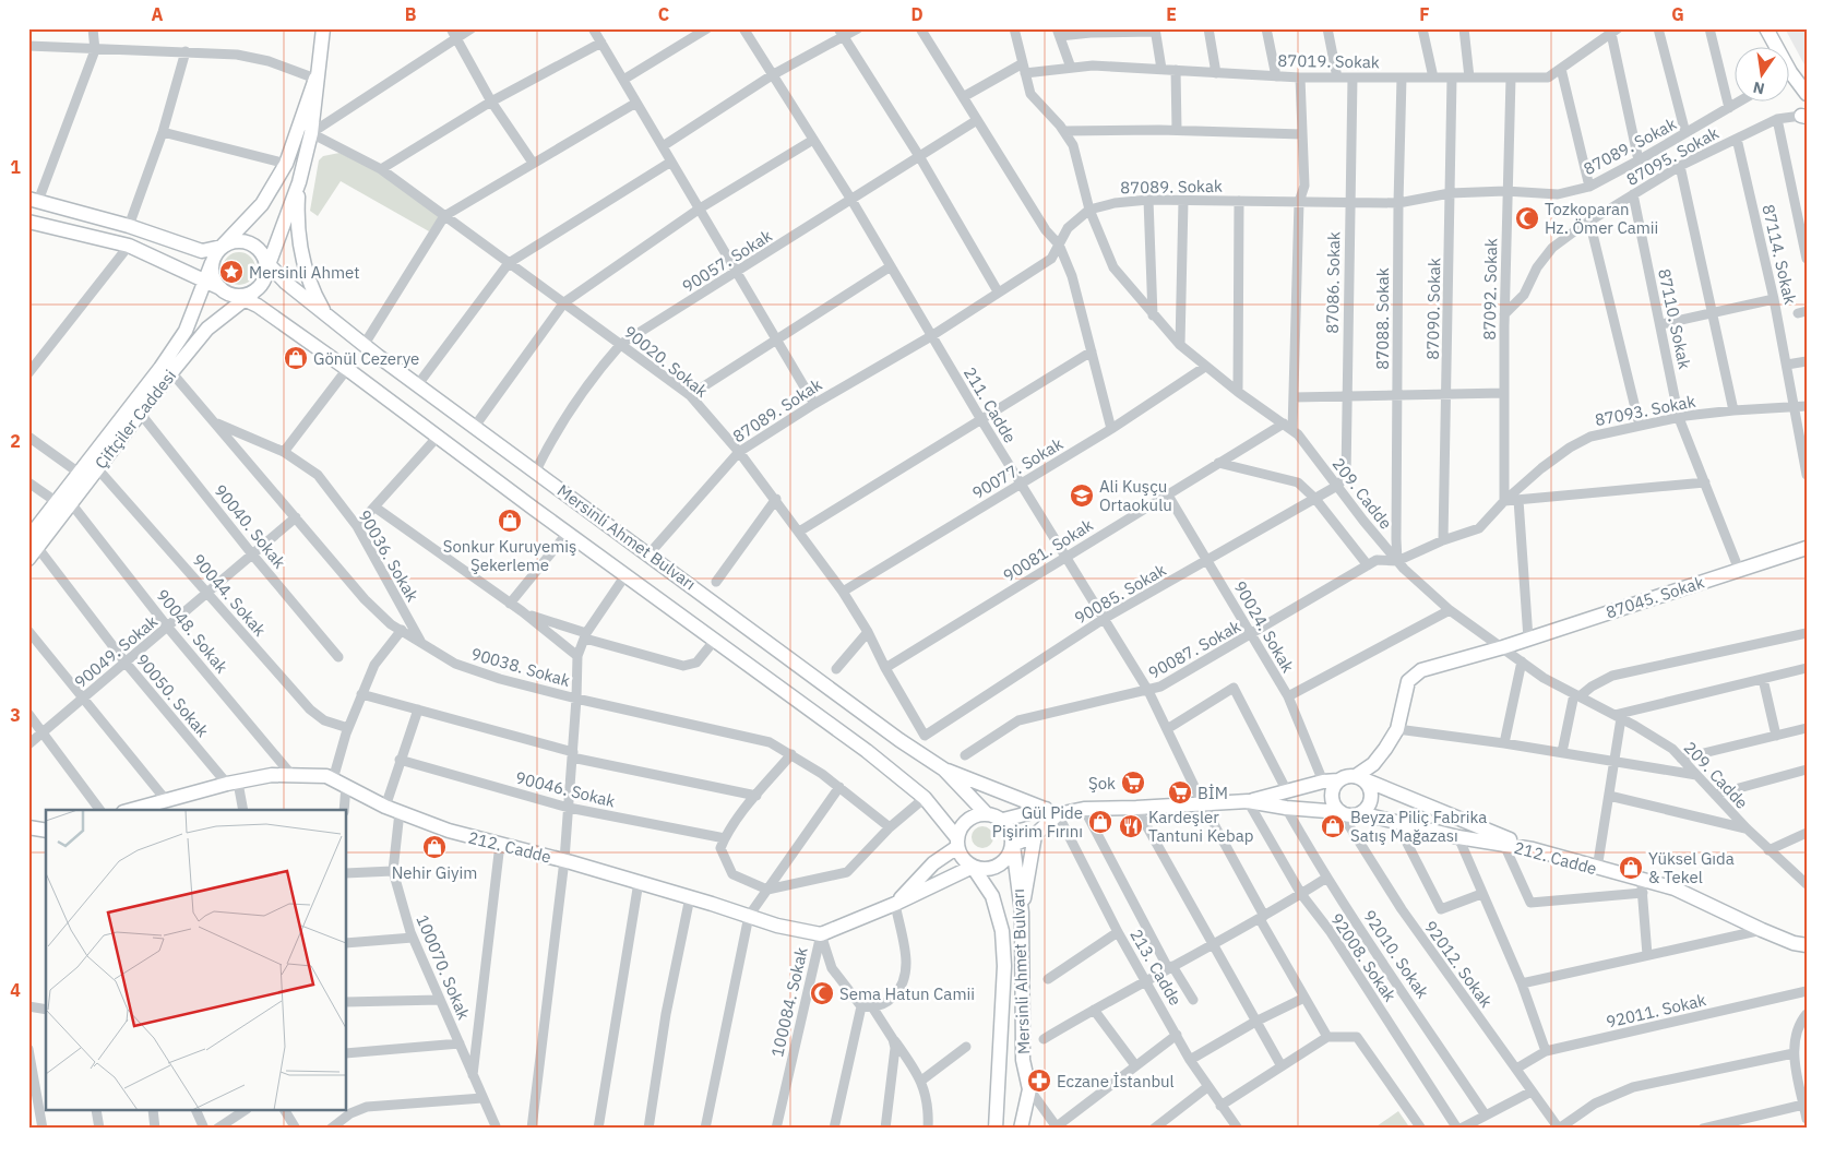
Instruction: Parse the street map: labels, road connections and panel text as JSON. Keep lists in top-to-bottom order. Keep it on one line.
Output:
{"streets":{"street":["87019. Sokak","87089. Sokak","87095. Sokak","87114. Sokak","90057. Sokak","87086. Sokak","87092. Sokak","87090. Sokak","87088. Sokak","87110. Sokak","90020. Sokak","211. Cadde","87093. Sokak","Çiftçiler Caddesi","90077. Sokak","209. Cadde","90040. Sokak","Mersinli Ahmet Bulvarı","90081. Sokak","90036. Sokak","90085. Sokak","90044. Sokak","87045. Sokak","90024. Sokak","90048. Sokak","90087. Sokak","90049. Sokak","90038. Sokak","90050. Sokak","90046. Sokak","212. Cadde","92010. Sokak","92008. Sokak","92012. Sokak","100070. Sokak","213. Cadde","100084. Sokak","92011. Sokak"]},"crossings":[["87019. Sokak","87086. Sokak"],["87019. Sokak","87092. Sokak"],["87019. Sokak","87090. Sokak"],["87019. Sokak","87088. Sokak"],["87019. Sokak","209. Cadde"],["87089. Sokak","87086. Sokak"],["87089. Sokak","87092. Sokak"],["87089. Sokak","87090. Sokak"],["87089. Sokak","87088. Sokak"],["87089. Sokak","90020. Sokak"],["87089. Sokak","211. Cadde"],["87089. Sokak","209. Cadde"],["87089. Sokak","Mersinli Ahmet Bulvarı"],["87095. Sokak","87114. Sokak"],["87095. Sokak","87092. Sokak"],["87095. Sokak","87110. Sokak"],["87114. Sokak","87093. Sokak"],["90057. Sokak","90020. Sokak"],["90057. Sokak","211. Cadde"],["90057. Sokak","Mersinli Ahmet Bulvarı"],["87086. Sokak","209. Cadde"],["87086. Sokak","90085. Sokak"],["87092. Sokak","87093. Sokak"],["87090. Sokak","87093. Sokak"],["87088. Sokak","87093. Sokak"],["87088. Sokak","209. Cadde"],["87088. Sokak","90087. Sokak"],["87110. Sokak","87093. Sokak"],["87110. Sokak","87045. Sokak"],["90020. Sokak","90077. Sokak"],["90020. Sokak","90081. Sokak"],["90020. Sokak","90085. Sokak"],["211. Cadde","90077. Sokak"],["211. Cadde","90081. Sokak"],["211. Cadde","90085. Sokak"],["211. Cadde","90087. Sokak"],["87093. Sokak","209. Cadde"],["87093. Sokak","90087. Sokak"],["Çiftçiler Caddesi","90040. Sokak"],["Çiftçiler Caddesi","Mersinli Ahmet Bulvarı"],["Çiftçiler Caddesi","90044. Sokak"],["Çiftçiler Caddesi","90048. Sokak"],["Çiftçiler Caddesi","90038. Sokak"],["Çiftçiler Caddesi","90050. Sokak"],["90077. Sokak","209. Cadde"],["209. Cadde","90081. Sokak"],["209. Cadde","90085. Sokak"],["209. Cadde","87045. Sokak"],["209. Cadde","90087. Sokak"],["90040. Sokak","90049. Sokak"],["90081. Sokak","90024. Sokak"],["90036. Sokak","90038. Sokak"],["90085. Sokak","90024. Sokak"],["90044. Sokak","90049. Sokak"],["87045. Sokak","212. Cadde"],["87045. Sokak","92012. Sokak"],["90024. Sokak","90087. Sokak"],["90048. Sokak","90049. Sokak"],["90048. Sokak","212. Cadde"],["90049. Sokak","90038. Sokak"],["90049. Sokak","90050. Sokak"],["90050. Sokak","212. Cadde"],["212. Cadde","92012. Sokak"],["212. Cadde","100070. Sokak"],["212. Cadde","100084. Sokak"],["92012. Sokak","92011. Sokak"]],"places":{"mosque":["Tozkoparan Hz. Ömer Camii","Sema Hatun Camii"],"place":["Mersinli Ahmet"],"shop":["Gönül Cezerye","Sonkur Kuruyemiş Şekerleme","Gül Pide Pişirim Fırını","Beyza Piliç Fabrika Satış Mağazası","Nehir Giyim","Yüksel Gıda & Tekel"],"school or university":["Ali Kuşçu Ortaokulu"],"supermarket":["Şok","BİM"],"restaurant":["Kardeşler Tantuni Kebap"],"pharmacy":["Eczane İstanbul"]},"north":"bottom","grid":{"columns":["A","B","C","D","E","F","G"],"rows":["1","2","3","4"]}}
